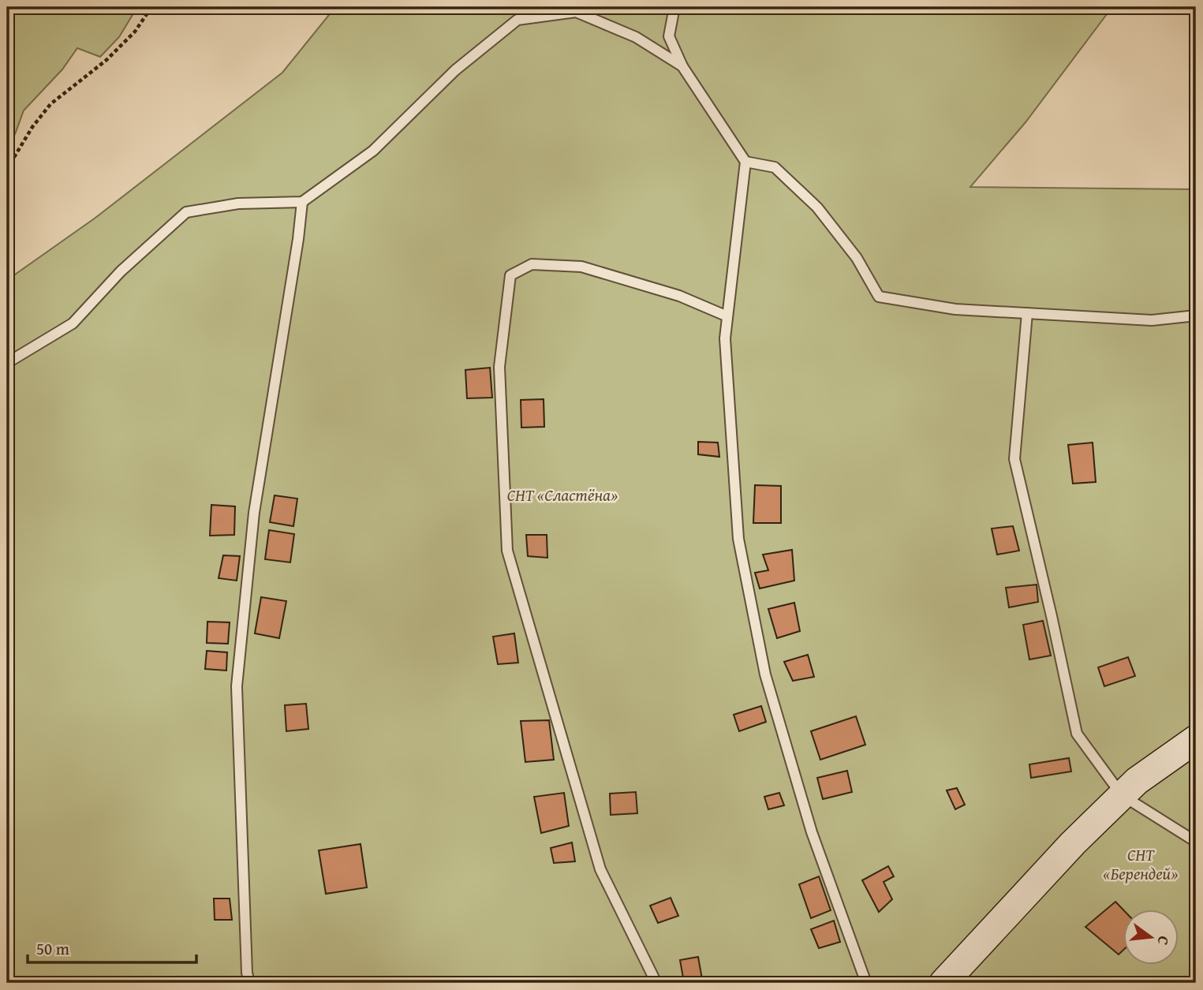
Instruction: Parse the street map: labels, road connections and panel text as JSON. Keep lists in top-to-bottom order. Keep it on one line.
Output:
{"parks":["СНТ «Сластёна»","СНТ «Берендей»"],"scale_bar":"50 m","north":"right"}
